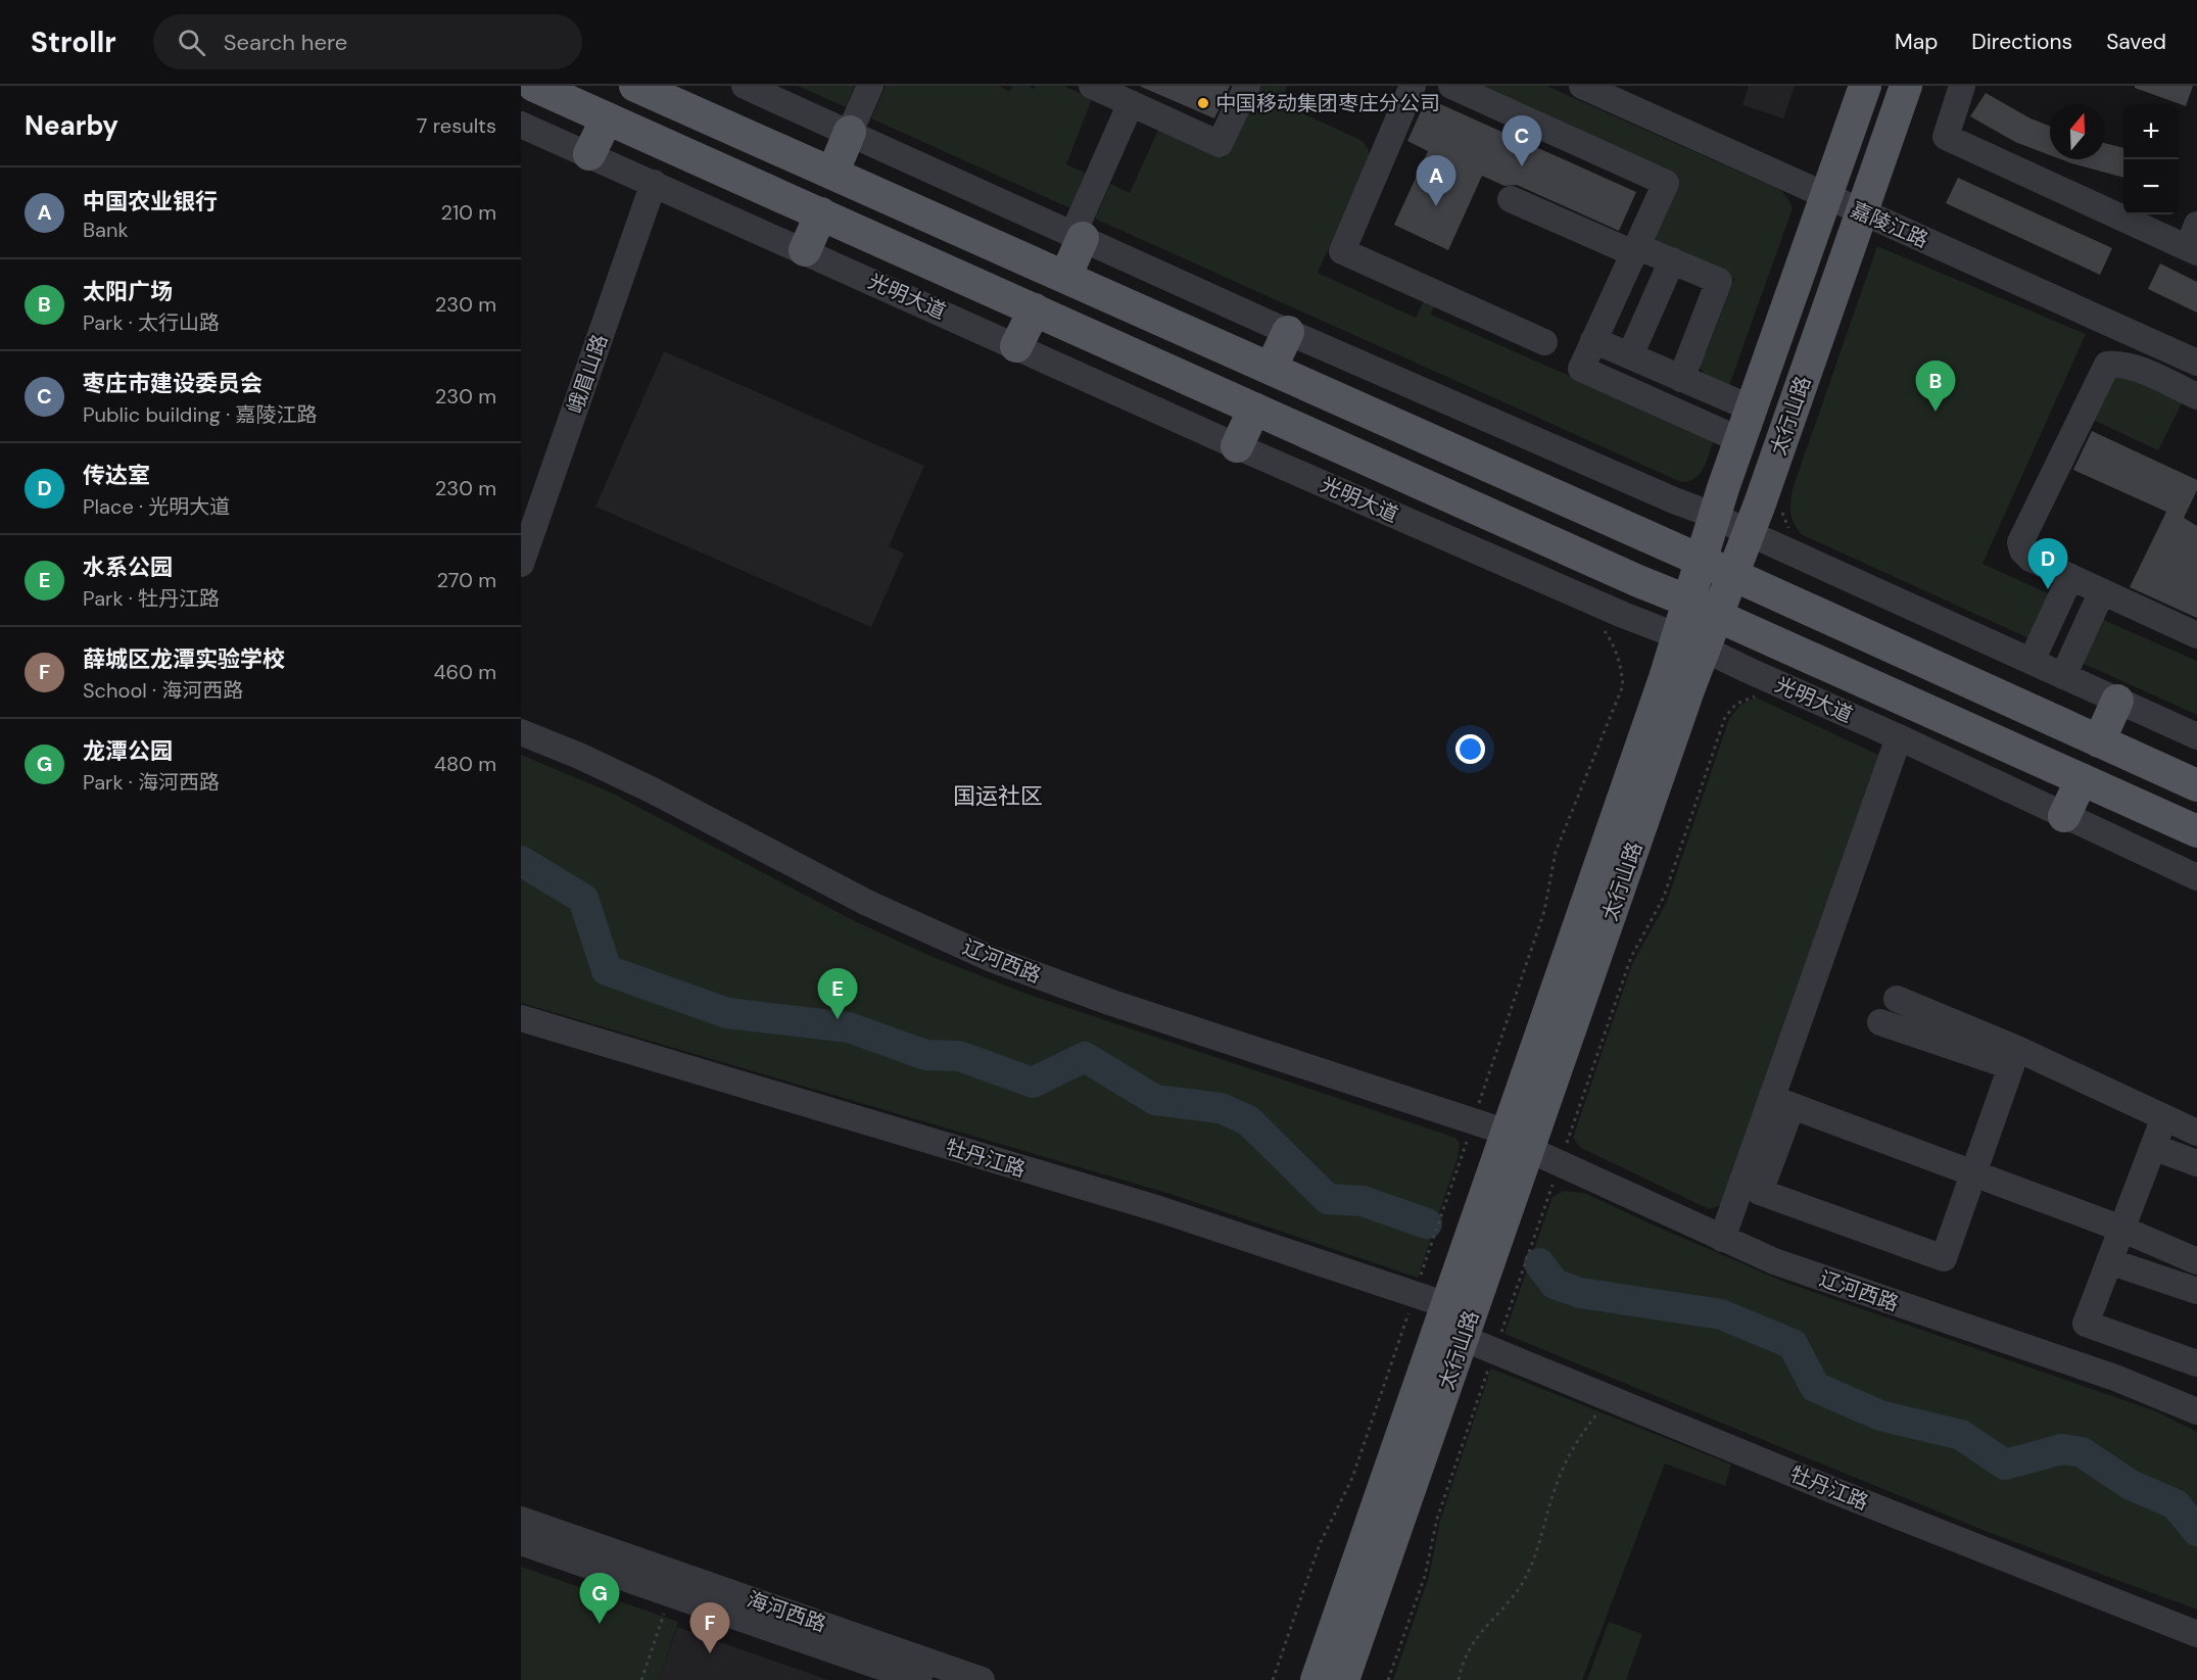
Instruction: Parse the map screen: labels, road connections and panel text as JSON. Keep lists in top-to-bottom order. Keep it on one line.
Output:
{"streets":{"main road":["光明大道","太行山路"],"street":["嘉陵江路","峨眉山路","辽河西路","牡丹江路","海河西路"]},"crossings":[["嘉陵江路","太行山路"],["光明大道","峨眉山路"],["光明大道","太行山路"],["太行山路","辽河西路"],["太行山路","牡丹江路"]],"districts":["国运社区"],"places":["中国移动集团枣庄分公司"],"north":"top","page":{"header":"Strollr","search":"Search here","nav":["Map","Directions","Saved"],"heading":["Nearby","7 results"],"map_buttons":["+","−"],"pins":["C","A","B","D","E","G","F"],"list":[{"mark":"A","name":"中国农业银行","note":"Bank","value":"210 m"},{"mark":"B","name":"太阳广场","note":"Park · 太行山路","value":"230 m"},{"mark":"C","name":"枣庄市建设委员会","note":"Public building · 嘉陵江路","value":"230 m"},{"mark":"D","name":"传达室","note":"Place · 光明大道","value":"230 m"},{"mark":"E","name":"水系公园","note":"Park · 牡丹江路","value":"270 m"},{"mark":"F","name":"薛城区龙潭实验学校","note":"School · 海河西路","value":"460 m"},{"mark":"G","name":"龙潭公园","note":"Park · 海河西路","value":"480 m"}]}}
